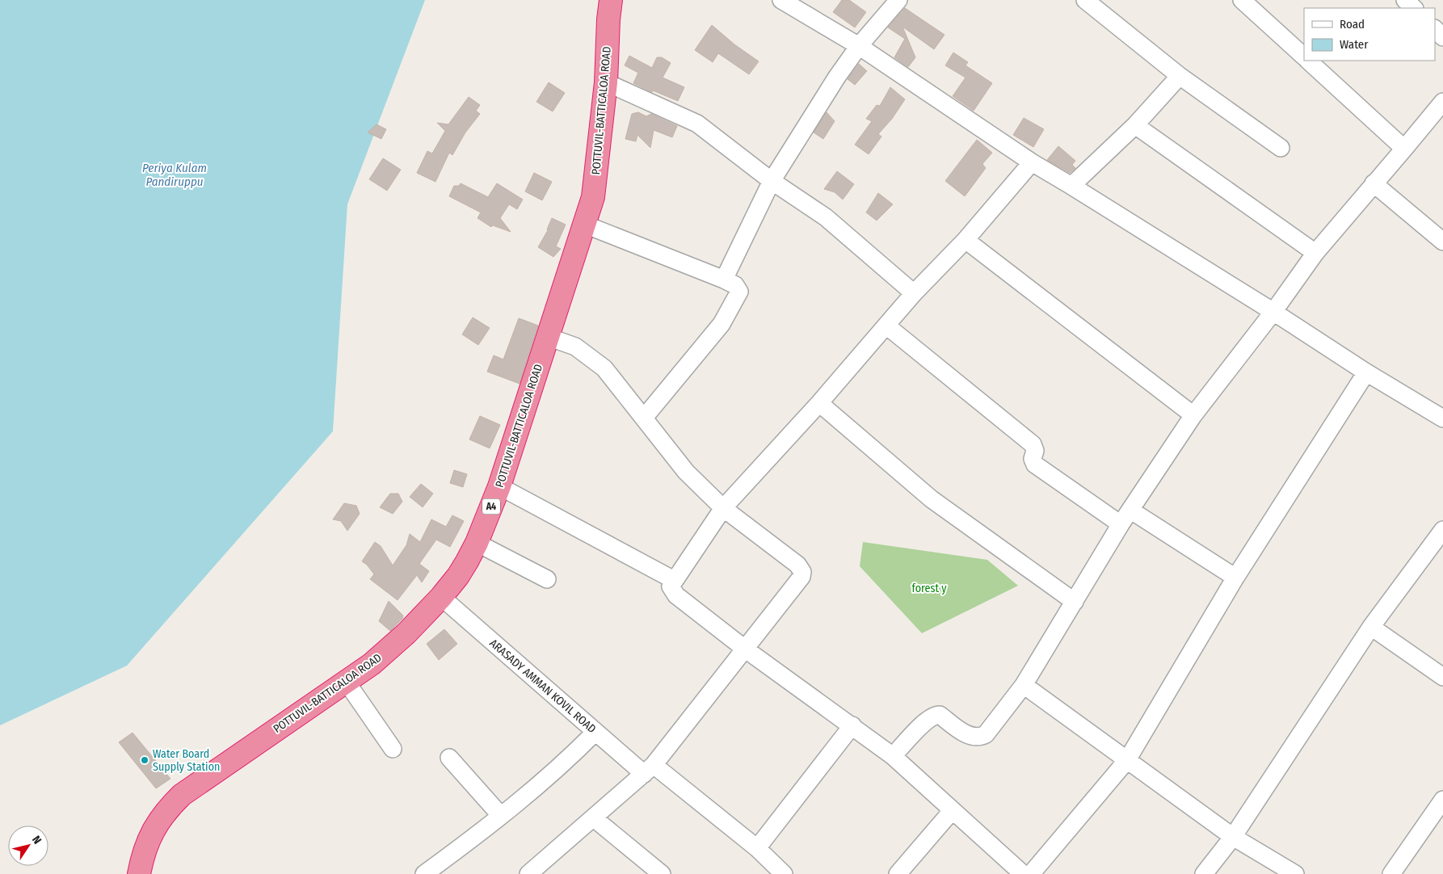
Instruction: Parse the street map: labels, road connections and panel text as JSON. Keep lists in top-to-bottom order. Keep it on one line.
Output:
{"streets":{"highway":["POTTUVIL-BATTICALOA ROAD","A4"],"street":["ARASADY AMMAN KOVIL ROAD"]},"crossings":[["POTTUVIL-BATTICALOA ROAD","ARASADY AMMAN KOVIL ROAD"]],"water":["Periya Kulam Pandiruppu"],"parks":["forest y"],"places":["Water Board Supply Station"],"legend":["Road","Water"],"north":"top right"}
